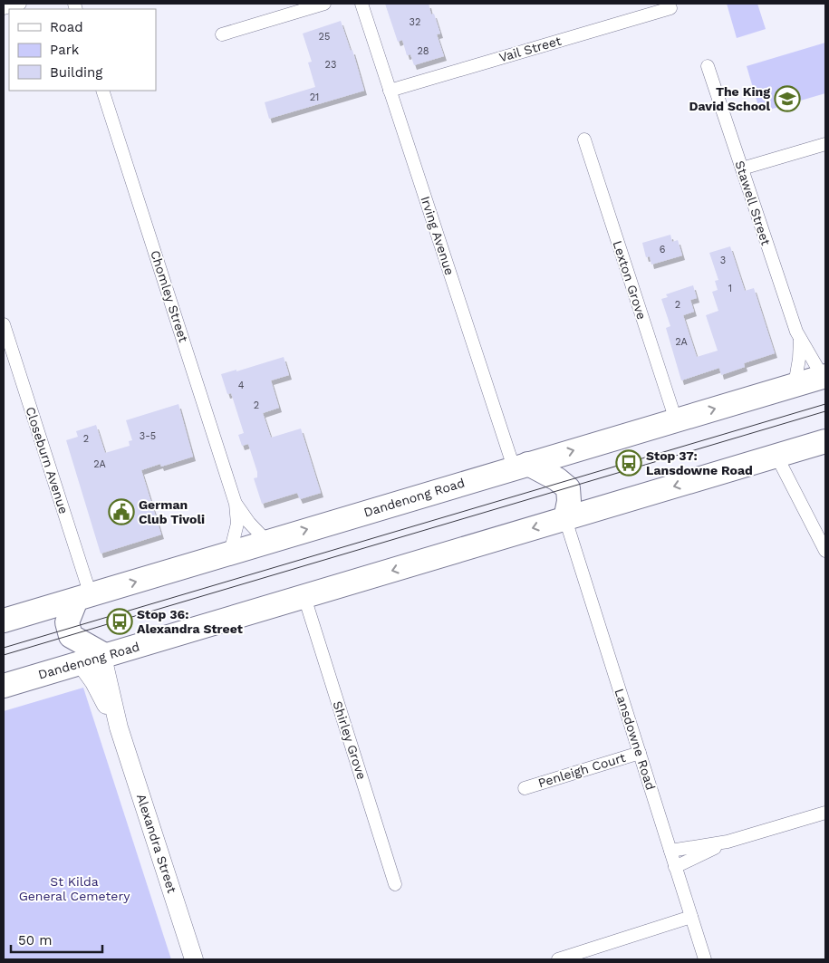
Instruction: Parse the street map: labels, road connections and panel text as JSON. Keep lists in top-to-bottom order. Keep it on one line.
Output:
{"streets":{"highway":["Dandenong Road"],"street":["Vail Street","Stawell Street","Irving Avenue","Lexton Grove","Chomley Street","Closeburn Avenue","Lansdowne Road","Shirley Grove","Penleigh Court","Alexandra Street"]},"crossings":[["Vail Street","Irving Avenue"],["Stawell Street","Dandenong Road"],["Irving Avenue","Dandenong Road"],["Lexton Grove","Dandenong Road"],["Chomley Street","Dandenong Road"],["Closeburn Avenue","Dandenong Road"],["Dandenong Road","Lansdowne Road"],["Dandenong Road","Shirley Grove"],["Dandenong Road","Alexandra Street"],["Lansdowne Road","Penleigh Court"]],"parks":["St Kilda General Cemetery"],"places":{"school or university":["The King David School"],"bus stop":["Stop 37: Lansdowne Road","Stop 36: Alexandra Street"],"public building":["German Club Tivoli"]},"house_numbers":["32","25","28","23","21","6","3","1","2","2A","4","2","3-5","2","2A"],"legend":["Road","Park","Building"],"scale_bar":"50 m"}
